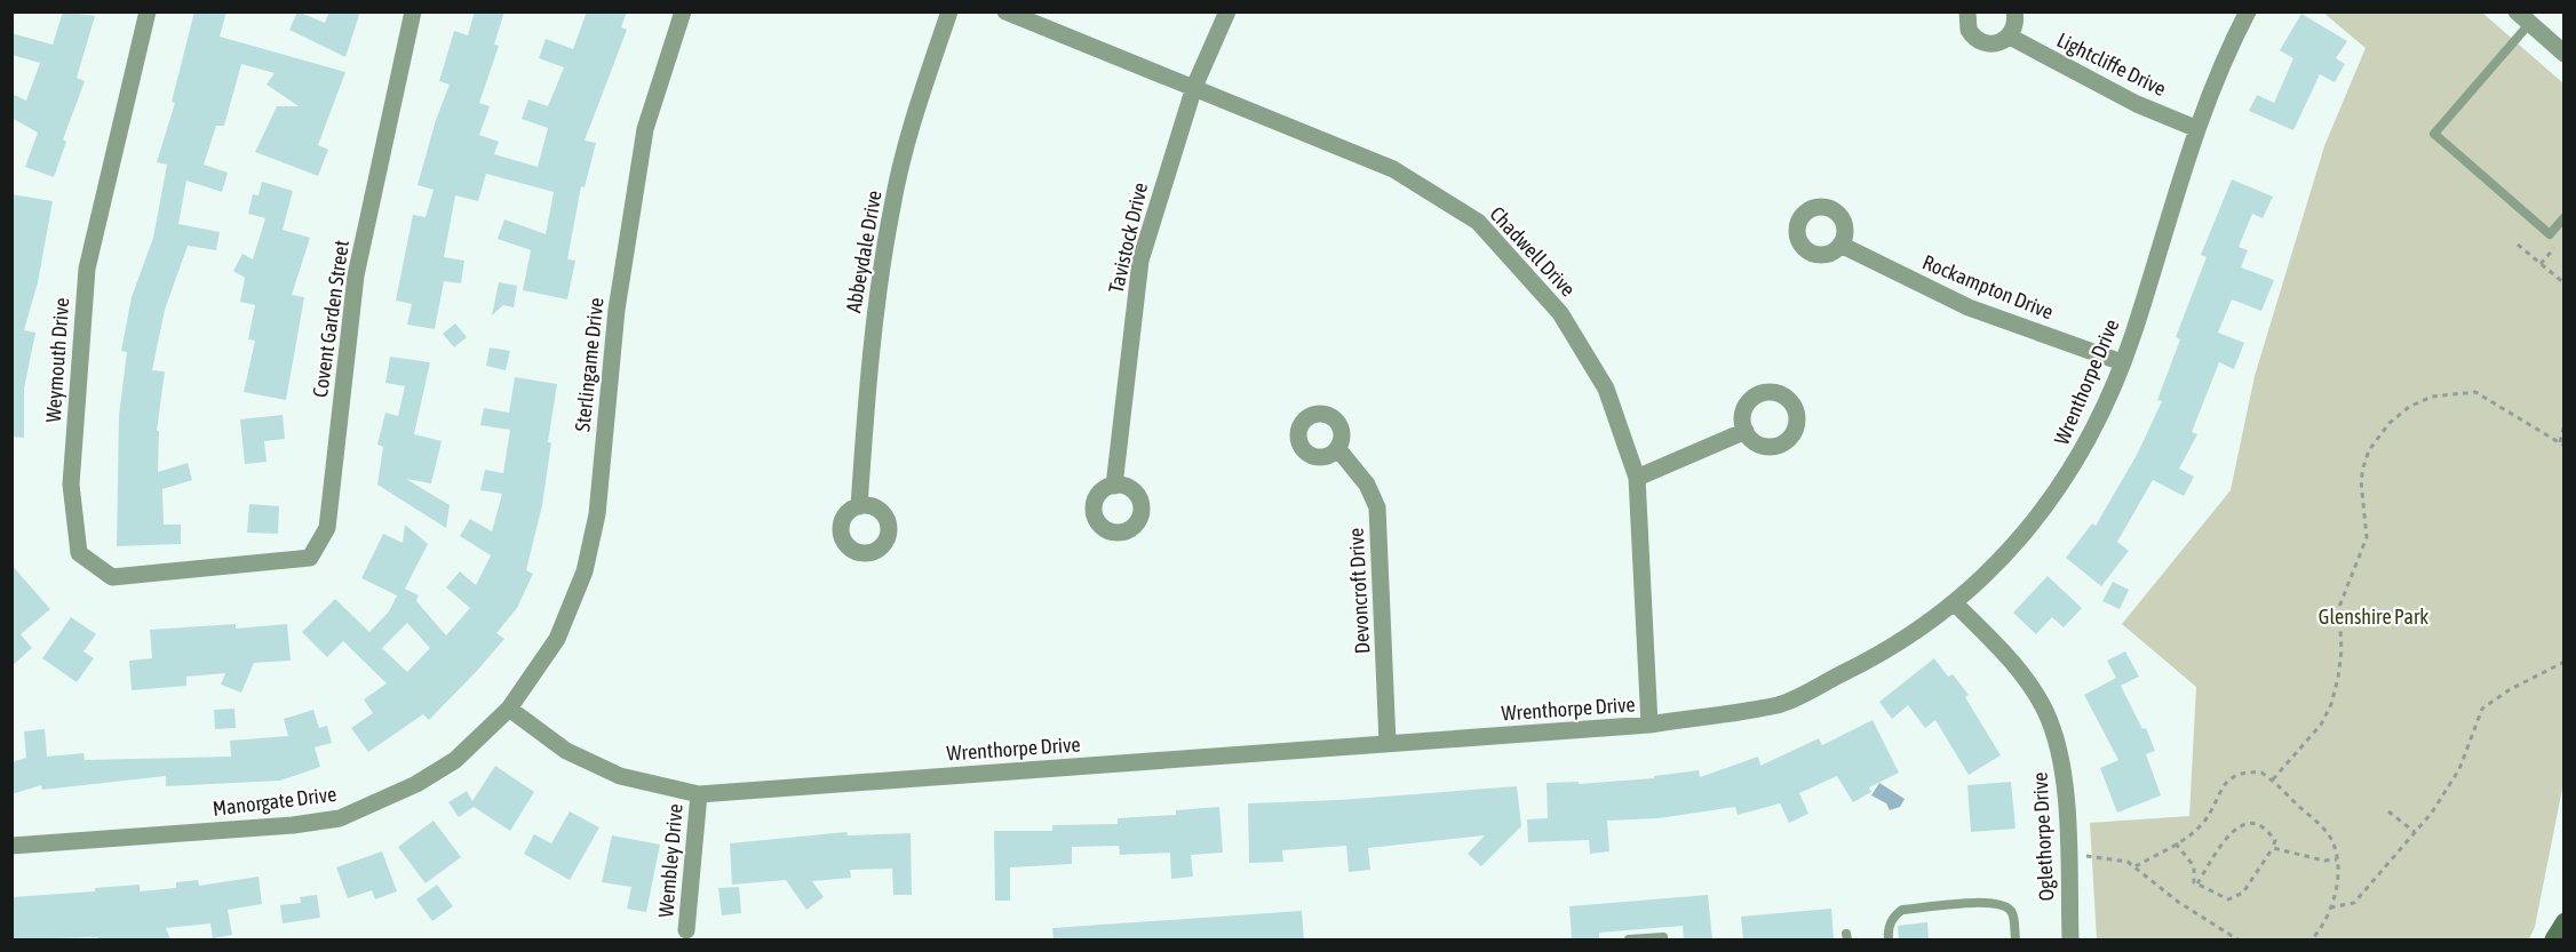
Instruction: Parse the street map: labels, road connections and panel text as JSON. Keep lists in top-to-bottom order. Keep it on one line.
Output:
{"streets":{"street":["Lightcliffe Drive","Tavistock Drive","Abbeydale Drive","Chadwell Drive","Rockampton Drive","Covent Garden Street","Weymouth Drive","Sterlingame Drive","Wrenthorpe Drive","Devoncroft Drive","Manorgate Drive","Oglethorpe Drive","Wembley Drive"]},"crossings":[["Lightcliffe Drive","Wrenthorpe Drive"],["Tavistock Drive","Chadwell Drive"],["Chadwell Drive","Wrenthorpe Drive"],["Rockampton Drive","Wrenthorpe Drive"],["Covent Garden Street","Weymouth Drive"],["Sterlingame Drive","Wrenthorpe Drive"],["Sterlingame Drive","Manorgate Drive"],["Wrenthorpe Drive","Devoncroft Drive"],["Wrenthorpe Drive","Manorgate Drive"],["Wrenthorpe Drive","Oglethorpe Drive"],["Wrenthorpe Drive","Wembley Drive"]],"parks":["Glenshire Park"]}
